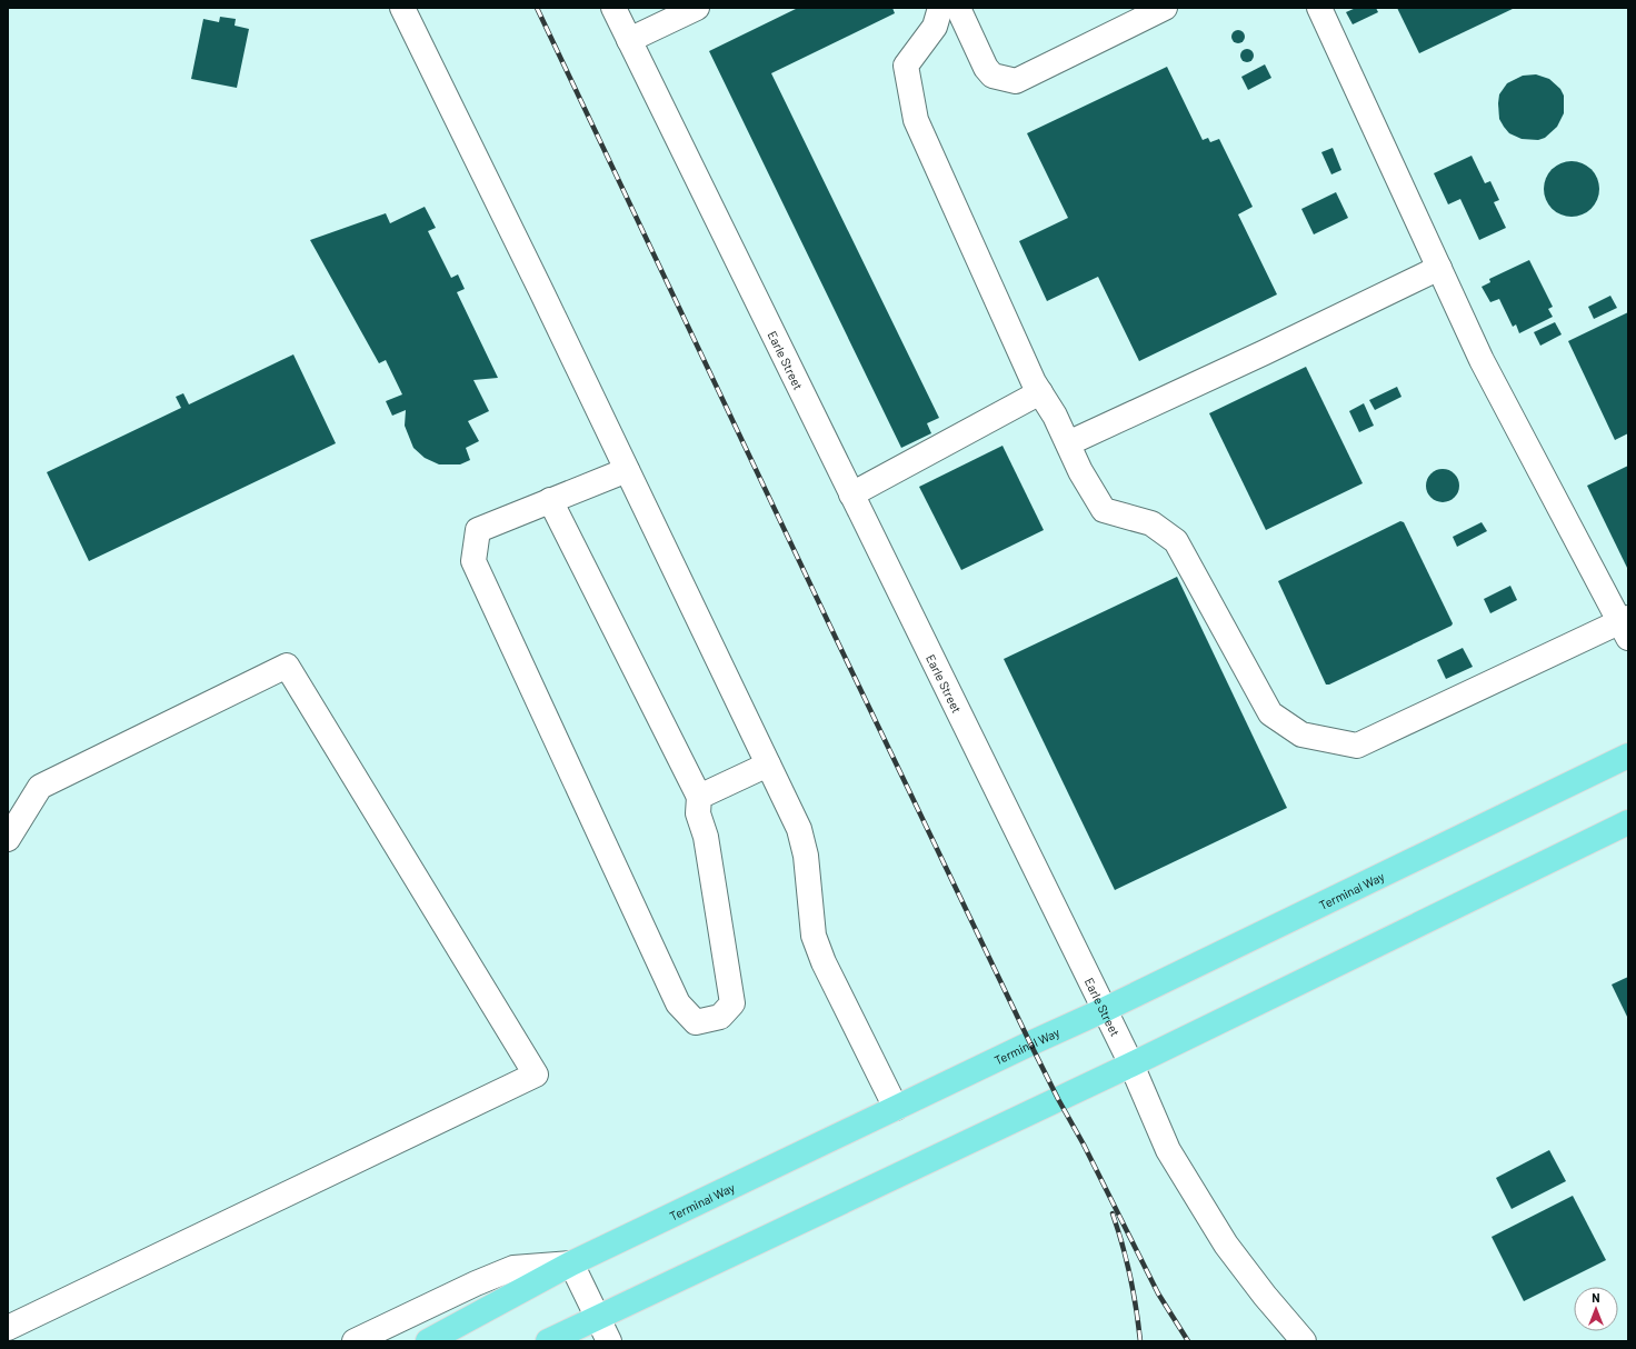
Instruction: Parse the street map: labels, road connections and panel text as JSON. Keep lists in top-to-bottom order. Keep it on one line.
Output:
{"streets":{"main road":["Terminal Way"],"street":["Earle Street"]},"crossings":[["Earle Street","Terminal Way"]],"north":"top"}
